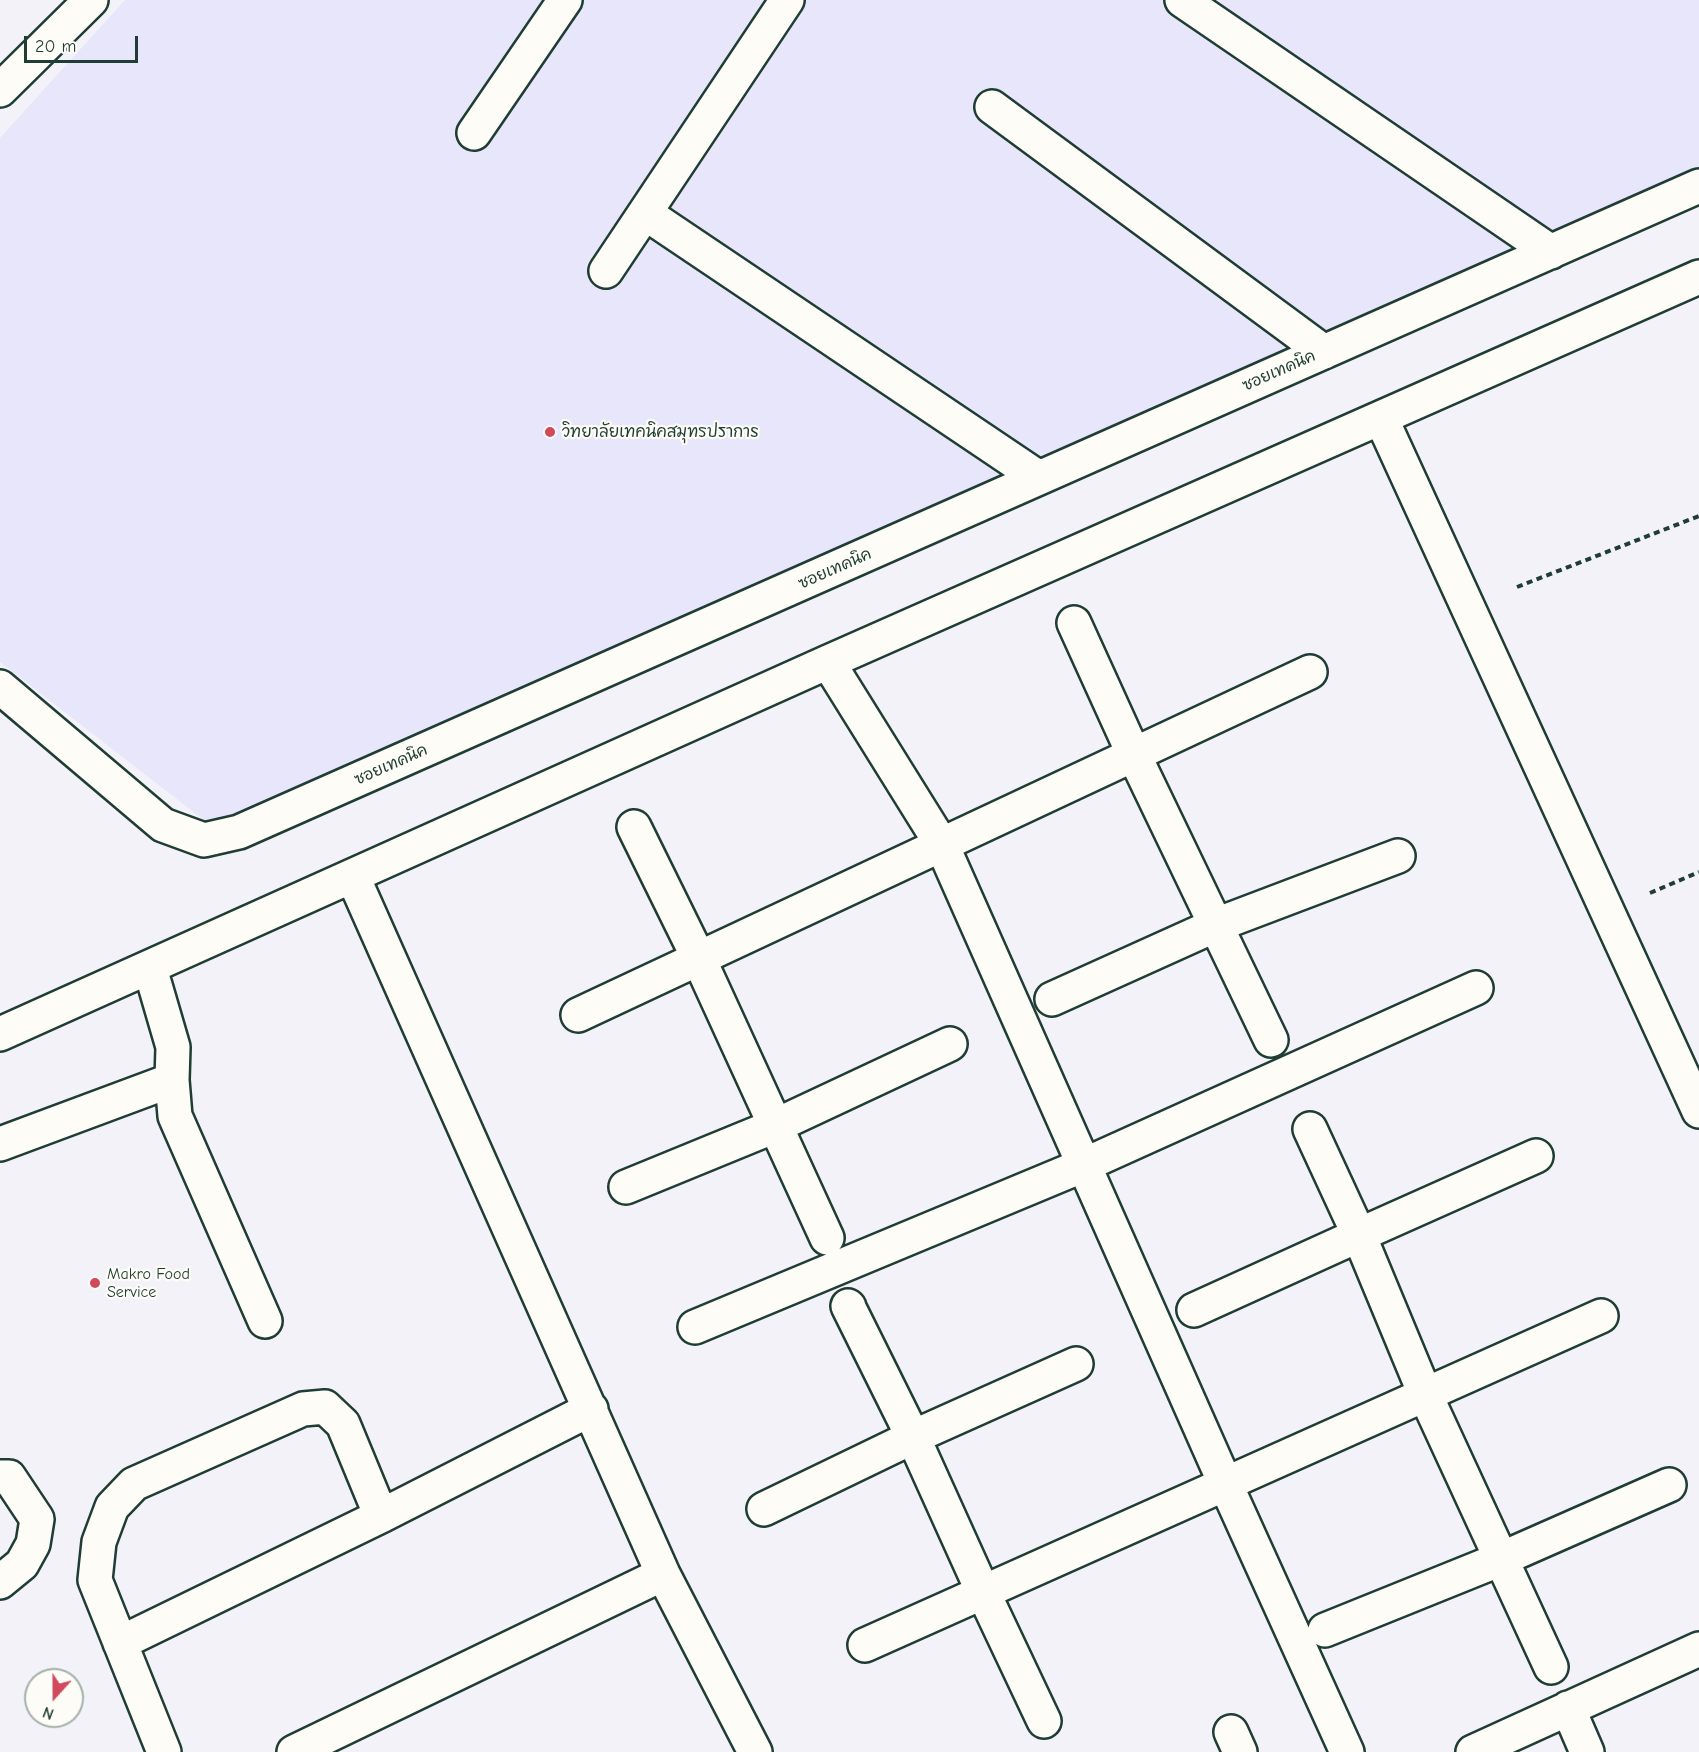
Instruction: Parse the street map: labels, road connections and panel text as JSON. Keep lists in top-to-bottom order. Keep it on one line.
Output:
{"streets":{"street":["ซอยเทคนิค"]},"places":["วิทยาลัยเทคนิคสมุทรปราการ","Makro Food Service"],"scale_bar":"20 m","north":"bottom"}
